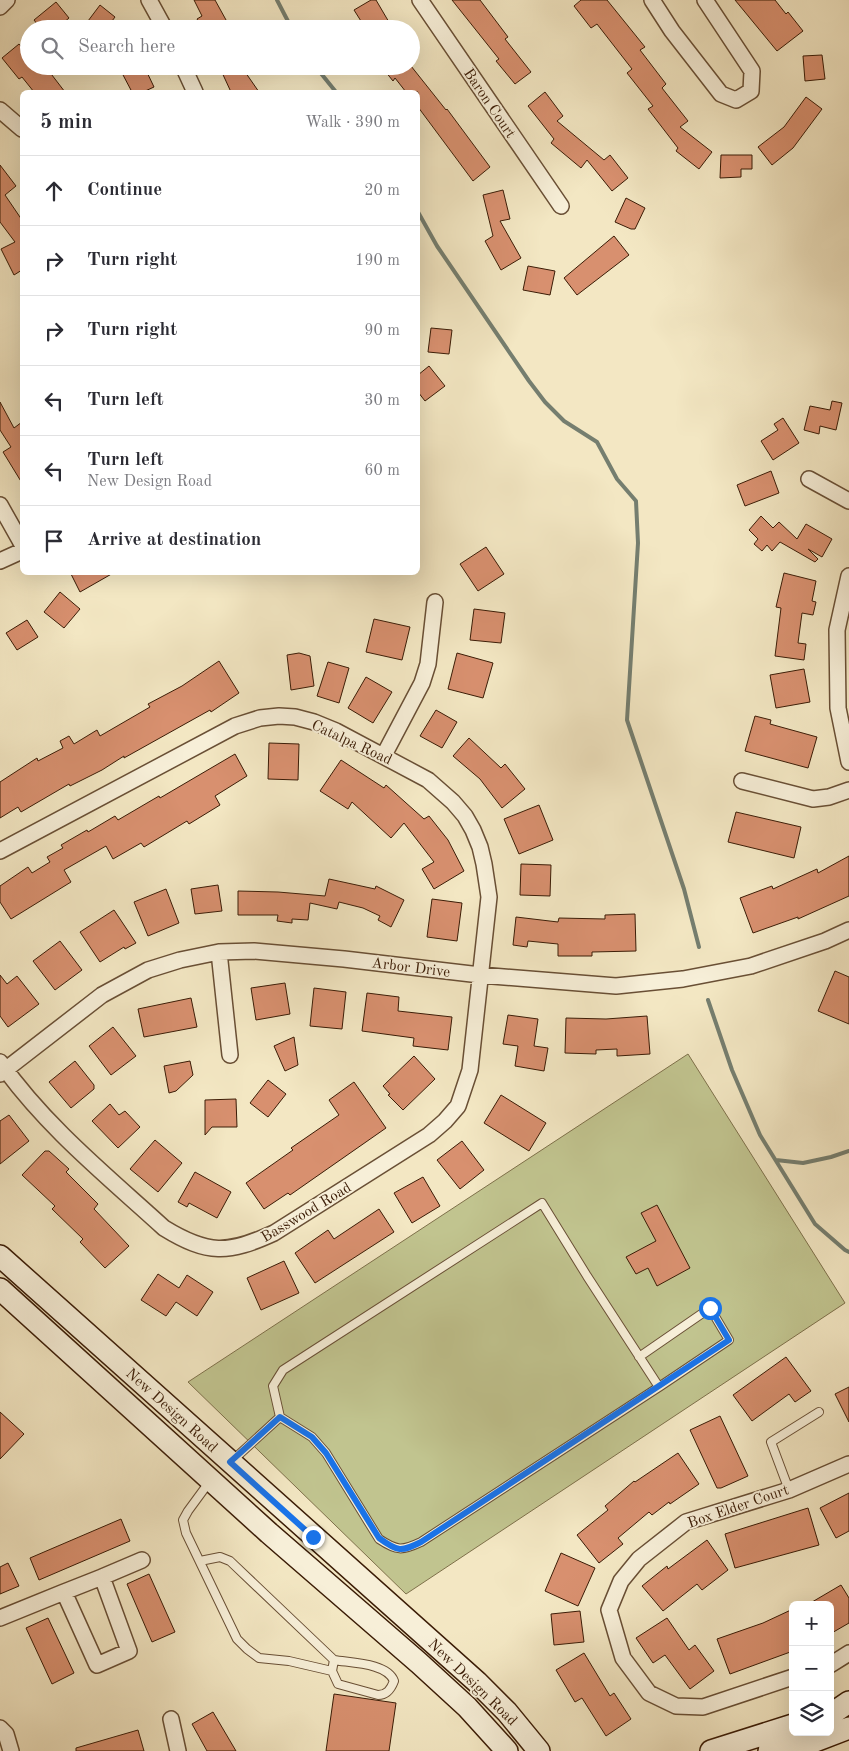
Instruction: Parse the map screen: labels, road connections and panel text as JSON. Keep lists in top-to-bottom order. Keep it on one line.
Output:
{"streets":{"main road":["New Design Road"],"street":["Baron Court","Catalpa Road","Arbor Drive","Basswood Road","Box Elder Court"]},"crossings":[["Catalpa Road","Arbor Drive"],["Catalpa Road","Basswood Road"],["Arbor Drive","Basswood Road"]],"page":{"search":"Search here","heading":["5 min","Walk · 390 m"],"list":[["Continue","20 m"],["Turn right","190 m"],["Turn right","90 m"],["Turn left","30 m"],["Turn left","New Design Road","60 m"],"Arrive at destination"],"map_buttons":["+","−"]}}
